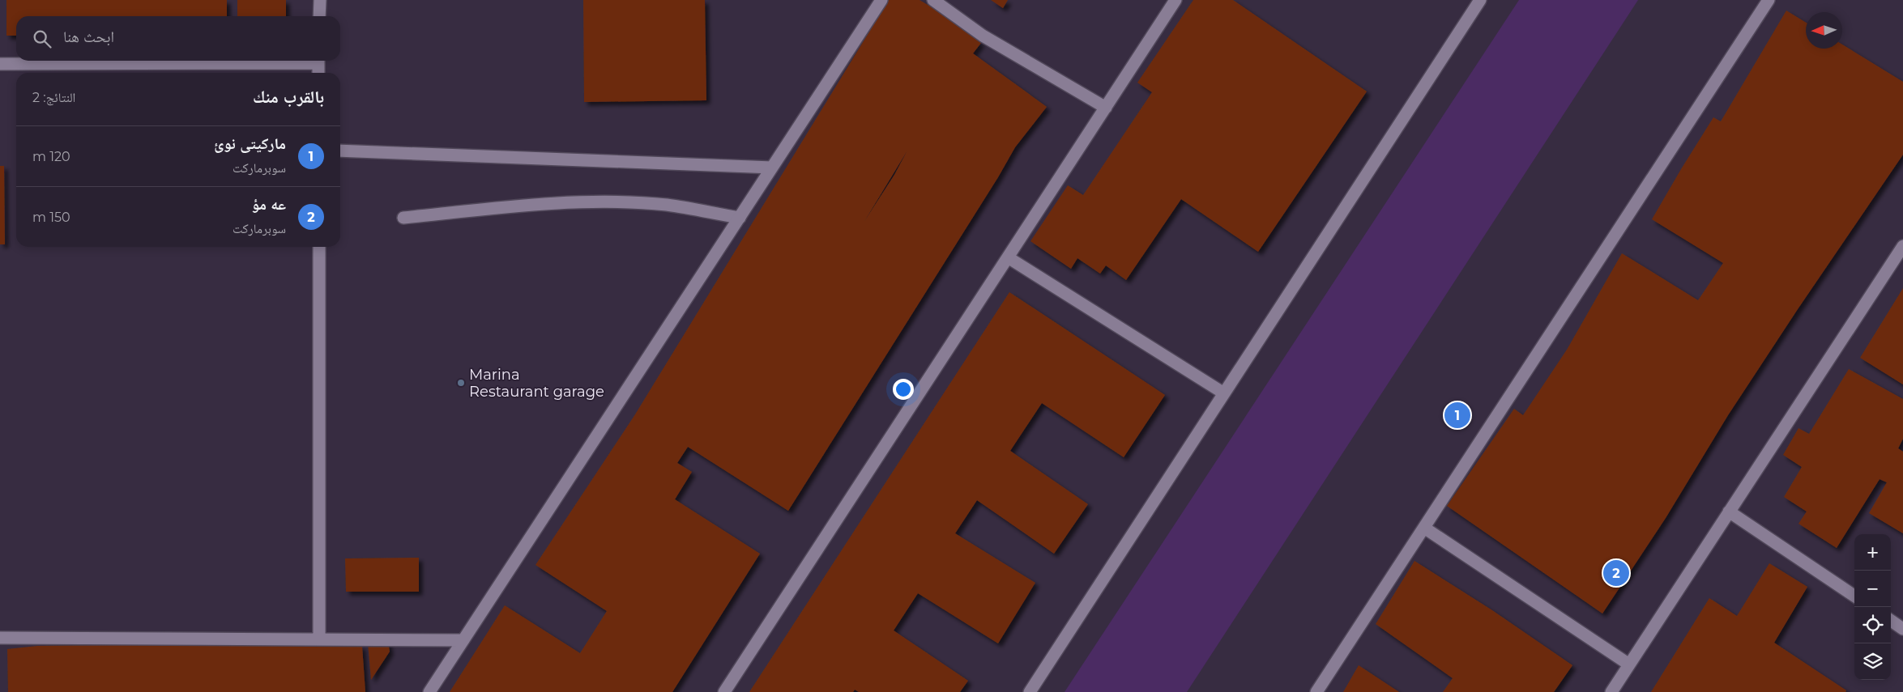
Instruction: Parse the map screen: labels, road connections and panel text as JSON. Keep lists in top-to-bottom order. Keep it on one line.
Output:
{"places":["Marina Restaurant garage"],"north":"left","page":{"search":"ابحث هنا","heading":["بالقرب منك","النتائج: 2"],"list":[{"mark":"1","name":"مارکیتی نوئ","note":"سوبرماركت","value":"120 m"},{"mark":"2","name":"عه مؤ","note":"سوبرماركت","value":"150 m"}],"pins":["1","2"],"map_buttons":["+","−"]}}
